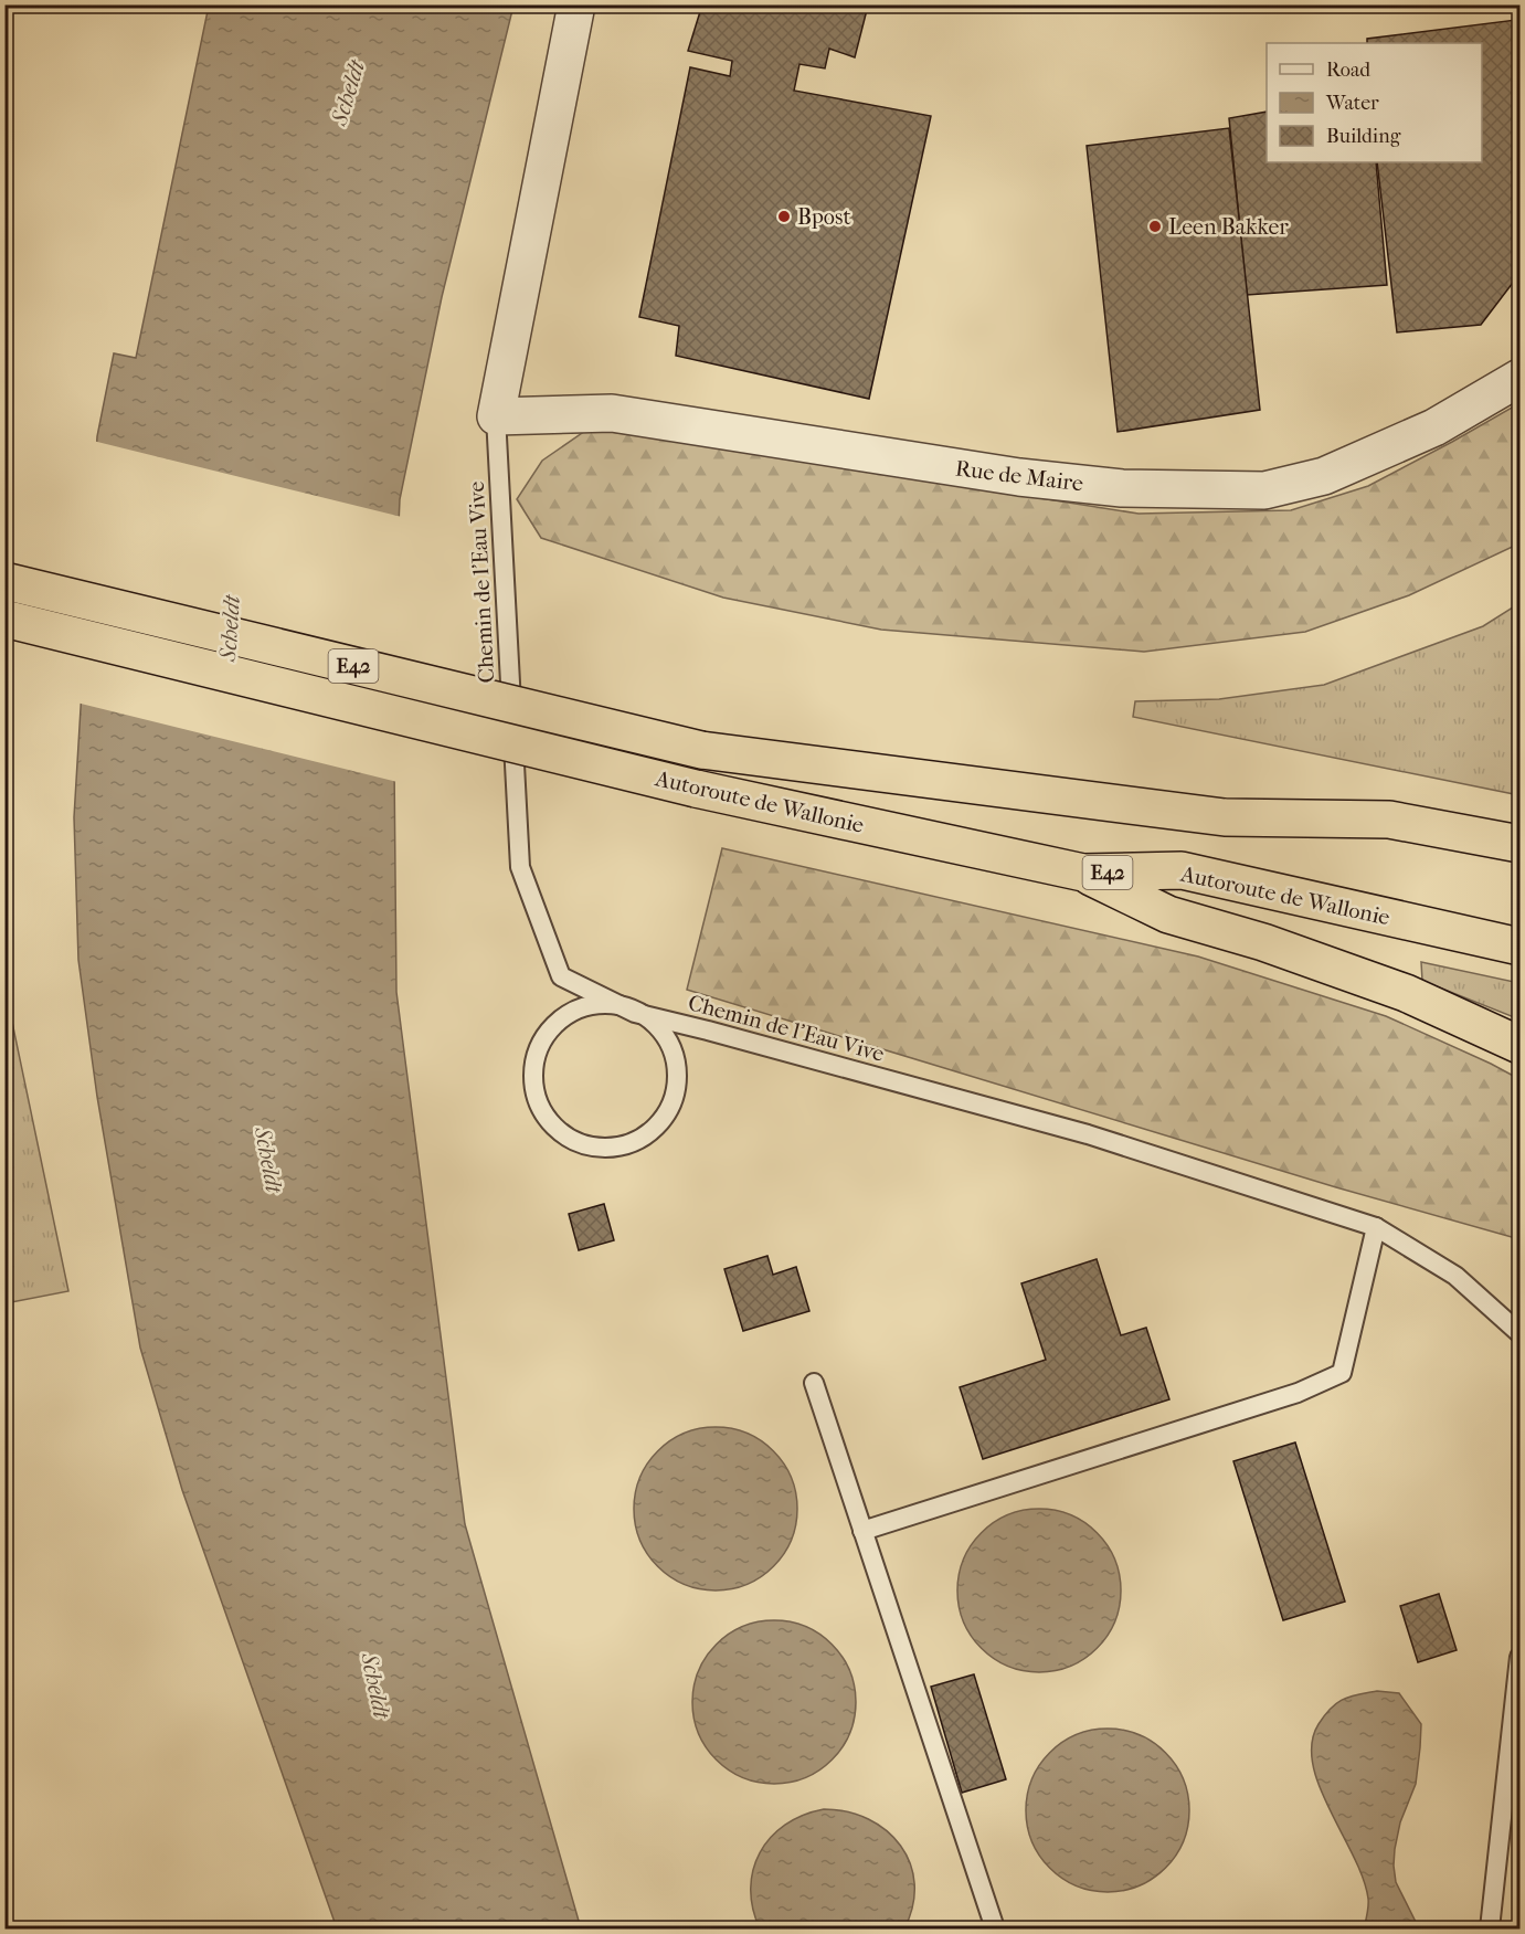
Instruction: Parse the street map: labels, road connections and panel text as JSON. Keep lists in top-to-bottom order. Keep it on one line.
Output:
{"streets":{"highway":["E42","Autoroute de Wallonie"],"street":["Rue de Maire"],"lane":["Chemin de l'Eau Vive"]},"crossings":[["Rue de Maire","Chemin de l'Eau Vive"]],"water":["Scheldt"],"places":["Bpost","Leen Bakker"],"legend":["Road","Water","Building"]}
